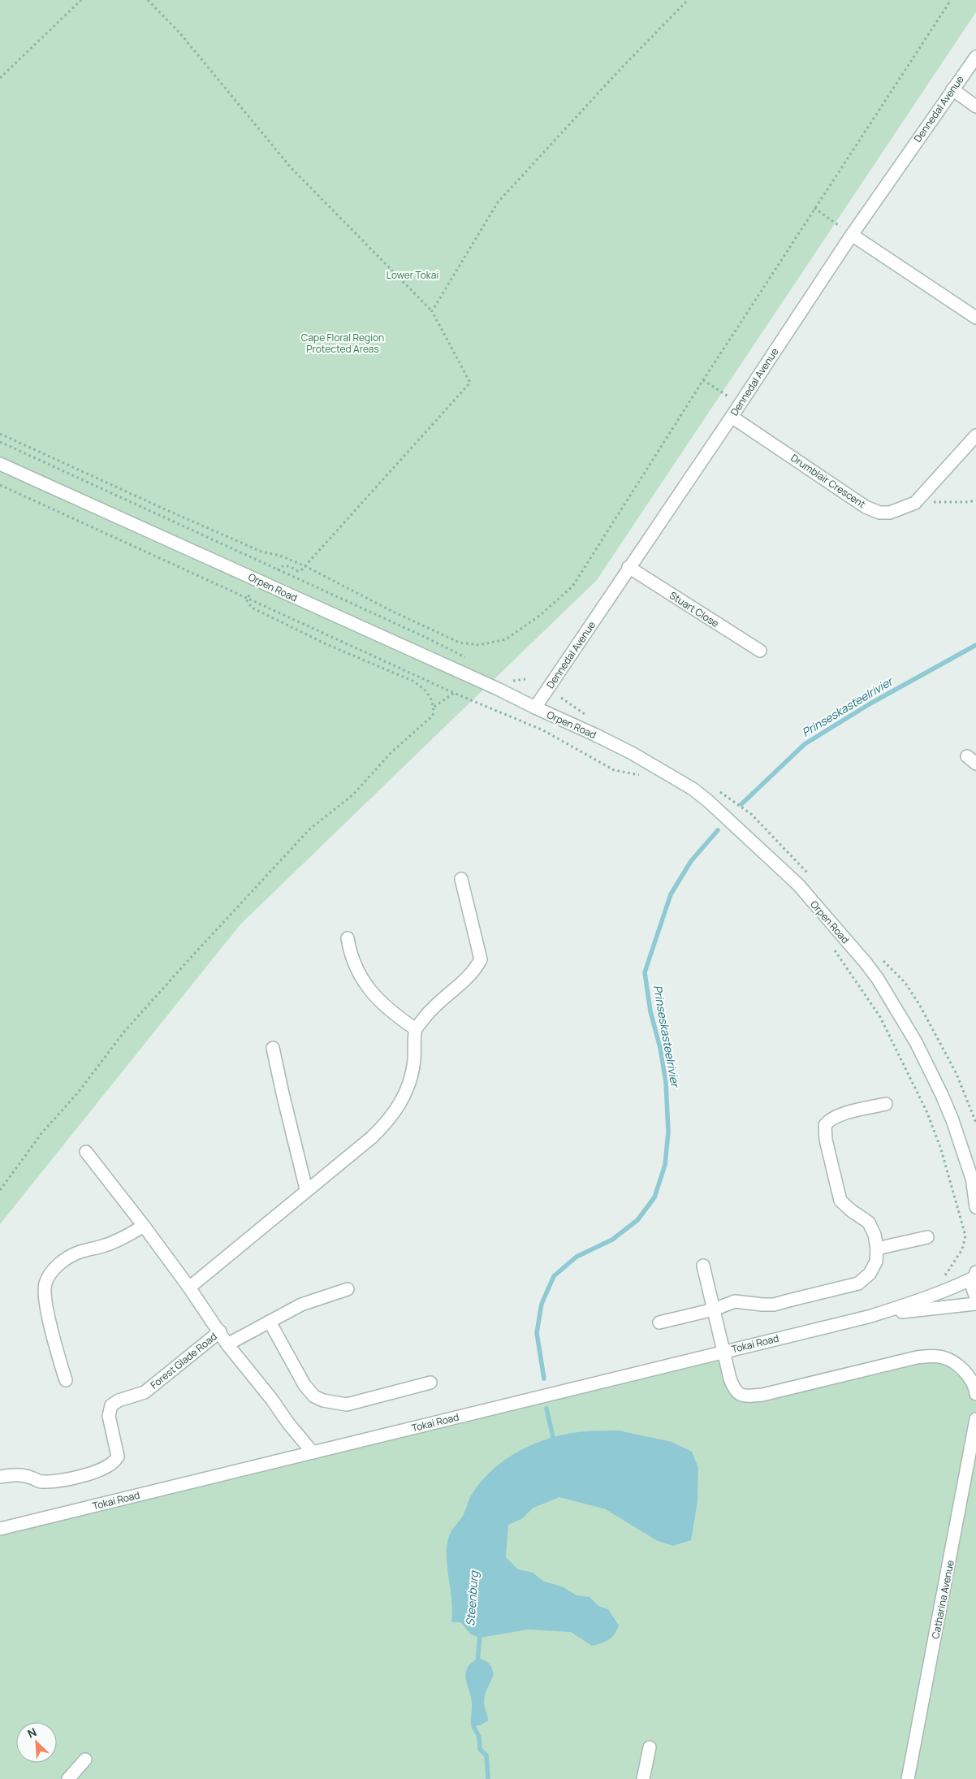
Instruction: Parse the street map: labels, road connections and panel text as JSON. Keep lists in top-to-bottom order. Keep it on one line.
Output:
{"streets":{"street":["Dennedal Avenue","Drumblair Crescent","Orpen Road","Stuart Close","Tokai Road","Forest Glade Road","Catharina Avenue"]},"crossings":[["Dennedal Avenue","Drumblair Crescent"],["Dennedal Avenue","Orpen Road"],["Dennedal Avenue","Stuart Close"],["Tokai Road","Forest Glade Road"]],"water":["Prinseskasteelrivier","Steenburg"],"parks":["Lower Tokai","Cape Floral Region Protected Areas"],"north":"top left"}
